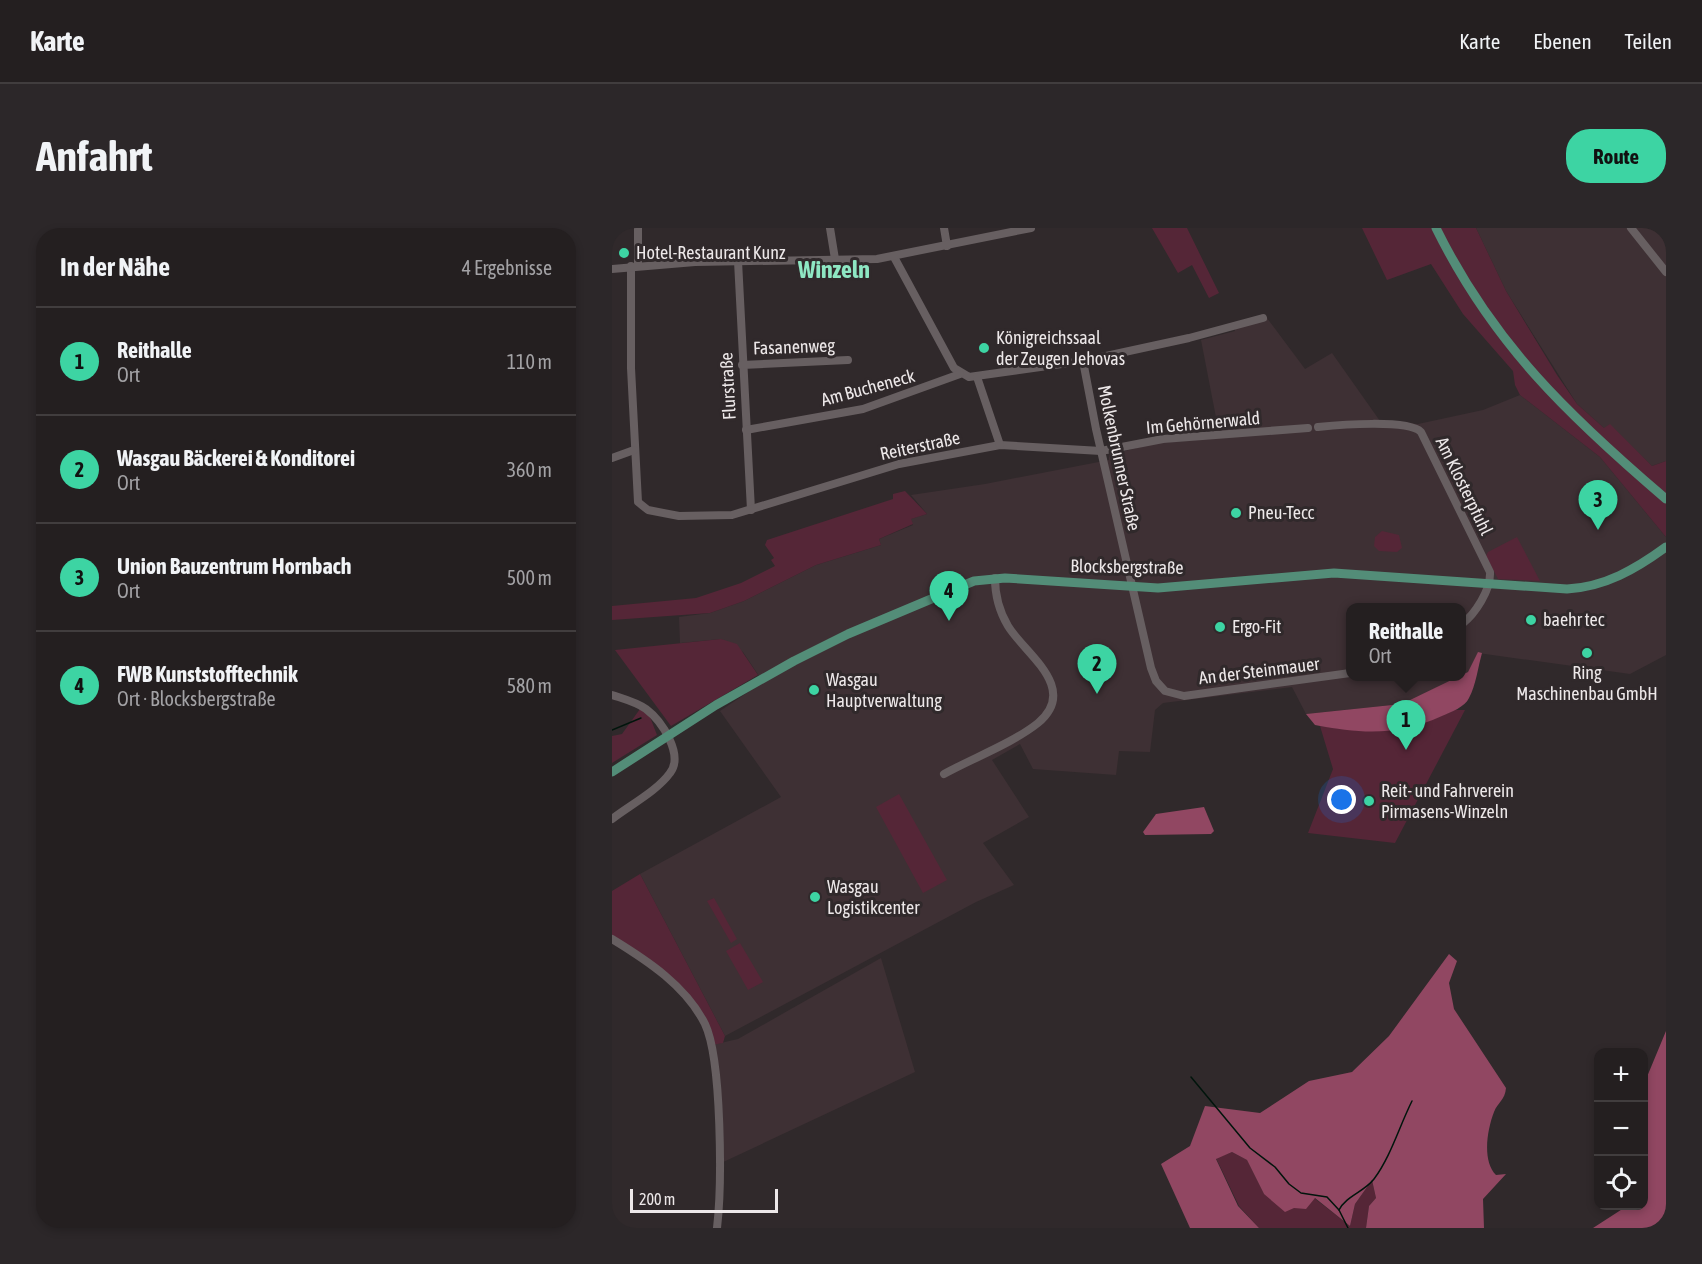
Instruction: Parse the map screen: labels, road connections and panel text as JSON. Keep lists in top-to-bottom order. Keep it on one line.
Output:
{"streets":{"main road":["Blocksbergstraße"],"street":["Fasanenweg","Flurstraße","Am Bucheneck","Im Gehörnerwald","Reiterstraße","Molkenbrunner Straße","Am Klosterpfuhl","An der Steinmauer"]},"crossings":[["Fasanenweg","Flurstraße"],["Flurstraße","Am Bucheneck"],["Flurstraße","Reiterstraße"],["Im Gehörnerwald","Reiterstraße"],["Im Gehörnerwald","Molkenbrunner Straße"],["Reiterstraße","Molkenbrunner Straße"],["Molkenbrunner Straße","Blocksbergstraße"],["Molkenbrunner Straße","An der Steinmauer"],["Am Klosterpfuhl","Blocksbergstraße"]],"districts":["Winzeln"],"places":["Hotel-Restaurant Kunz","Königreichssaal der Zeugen Jehovas","Pneu-Tecc","baehr tec","Ergo-Fit","Ring Maschinenbau GmbH","Wasgau Hauptverwaltung","Reit- und Fahrverein Pirmasens-Winzeln","Wasgau Logistikcenter"],"scale_bar":"200 m","page":{"header":"Karte","nav":["Karte","Ebenen","Teilen"],"buttons":"Route","title":"Anfahrt","heading":["In der Nähe","4 Ergebnisse"],"list":[{"mark":"1","name":"Reithalle","note":"Ort","value":"110 m"},{"mark":"2","name":"Wasgau Bäckerei & Konditorei","note":"Ort","value":"360 m"},{"mark":"3","name":"Union Bauzentrum Hornbach","note":"Ort","value":"500 m"},{"mark":"4","name":"FWB Kunststofftechnik","note":"Ort · Blocksbergstraße","value":"580 m"}],"pins":["3","4","2","1"],"popup":["Reithalle","Ort"],"map_buttons":["+","−"],"scale":"200 m"}}
